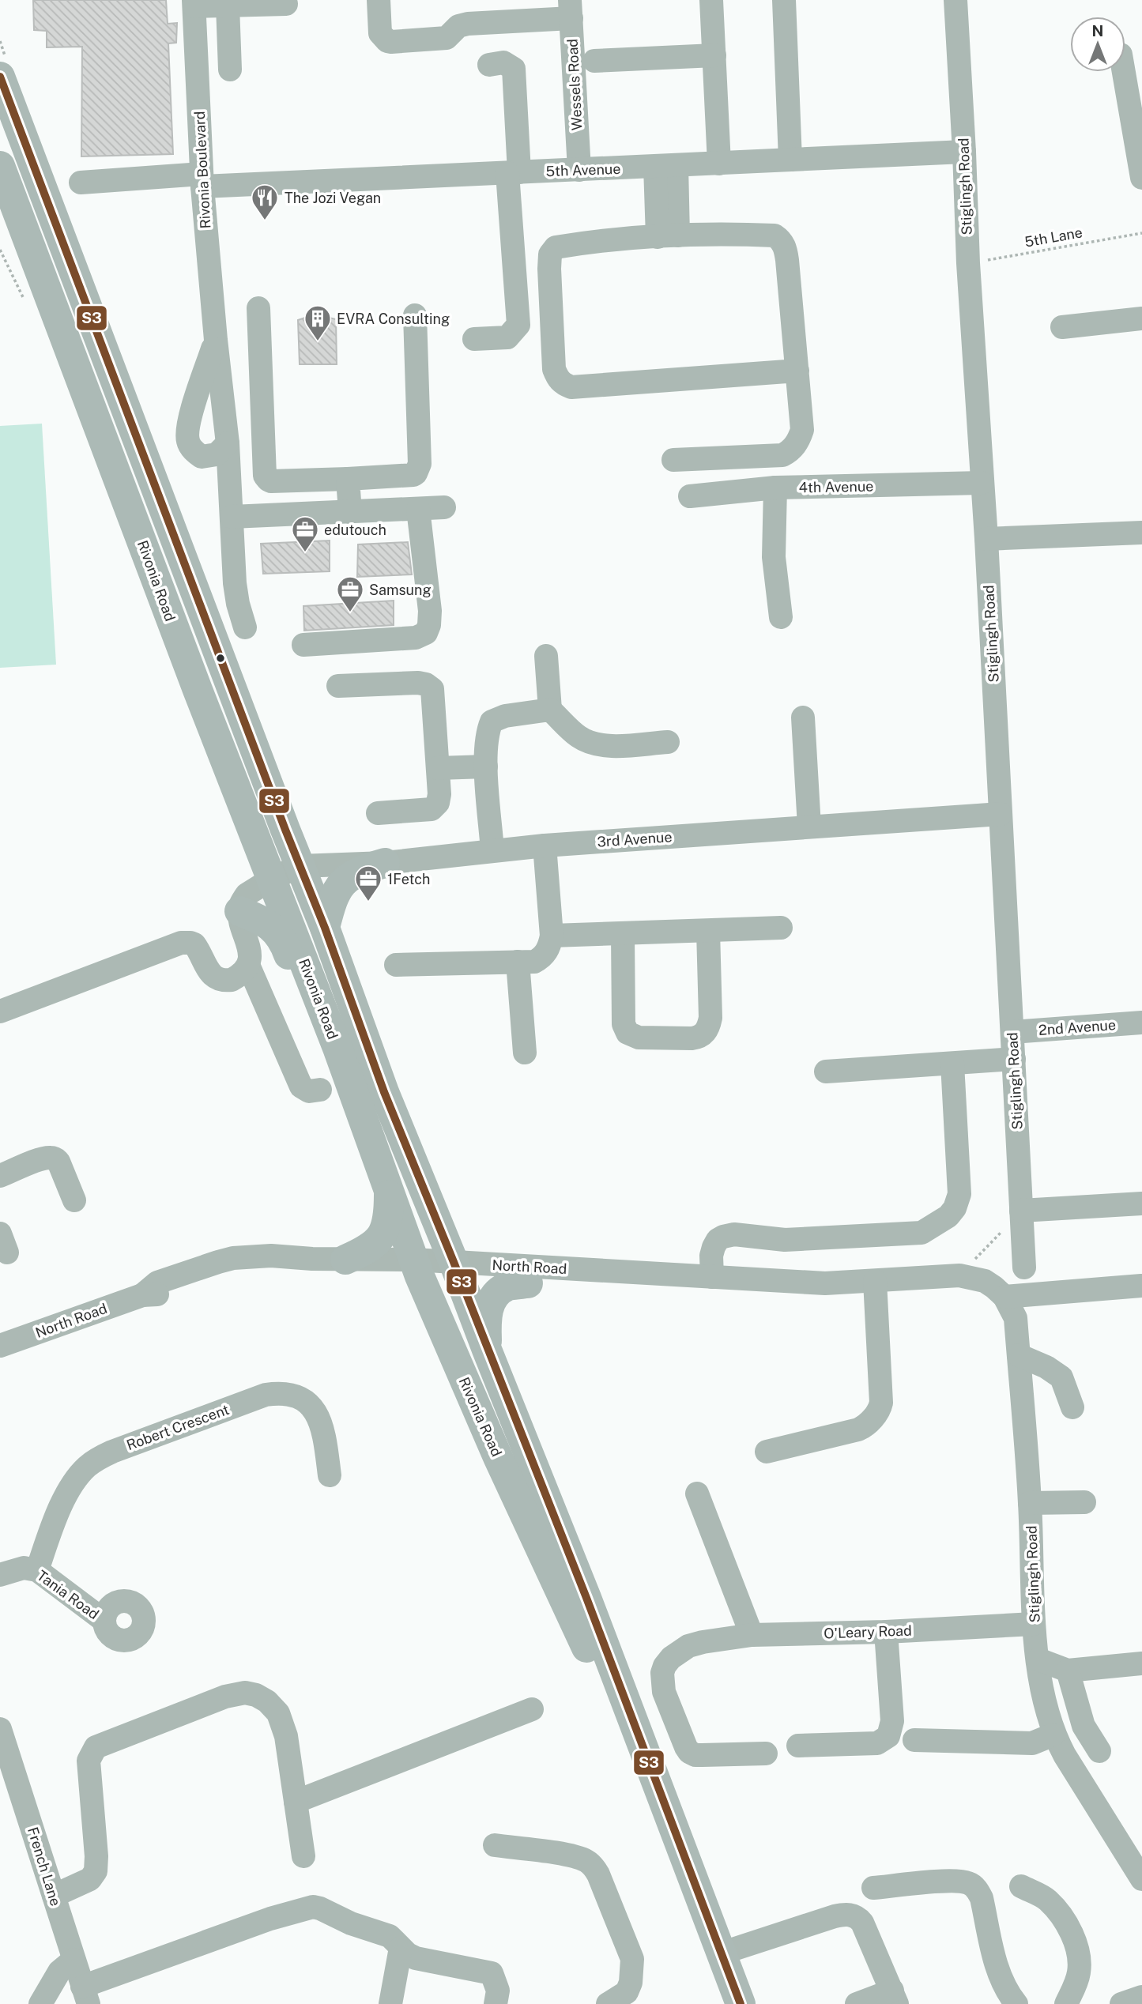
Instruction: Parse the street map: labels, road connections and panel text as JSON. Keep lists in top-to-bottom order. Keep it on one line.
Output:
{"streets":{"main road":["Rivonia Road"],"street":["Wessels Road","Rivonia Boulevard","5th Avenue","Stiglingh Road","4th Avenue","3rd Avenue","2nd Avenue","North Road","Robert Crescent","Tania Road","O'Leary Road","French Lane"],"path":["5th Lane"]},"crossings":[["Wessels Road","5th Avenue"],["Rivonia Boulevard","5th Avenue"],["5th Avenue","Stiglingh Road"],["Stiglingh Road","5th Lane"],["Stiglingh Road","4th Avenue"],["Stiglingh Road","3rd Avenue"],["Stiglingh Road","2nd Avenue"],["Stiglingh Road","North Road"],["Stiglingh Road","O'Leary Road"],["Rivonia Road","3rd Avenue"],["Rivonia Road","North Road"],["Robert Crescent","Tania Road"]],"places":{"restaurant":["The Jozi Vegan"],"building":["EVRA Consulting"],"office":["edutouch","Samsung","1Fetch"]},"lines":["transit line S3"],"north":"top"}
